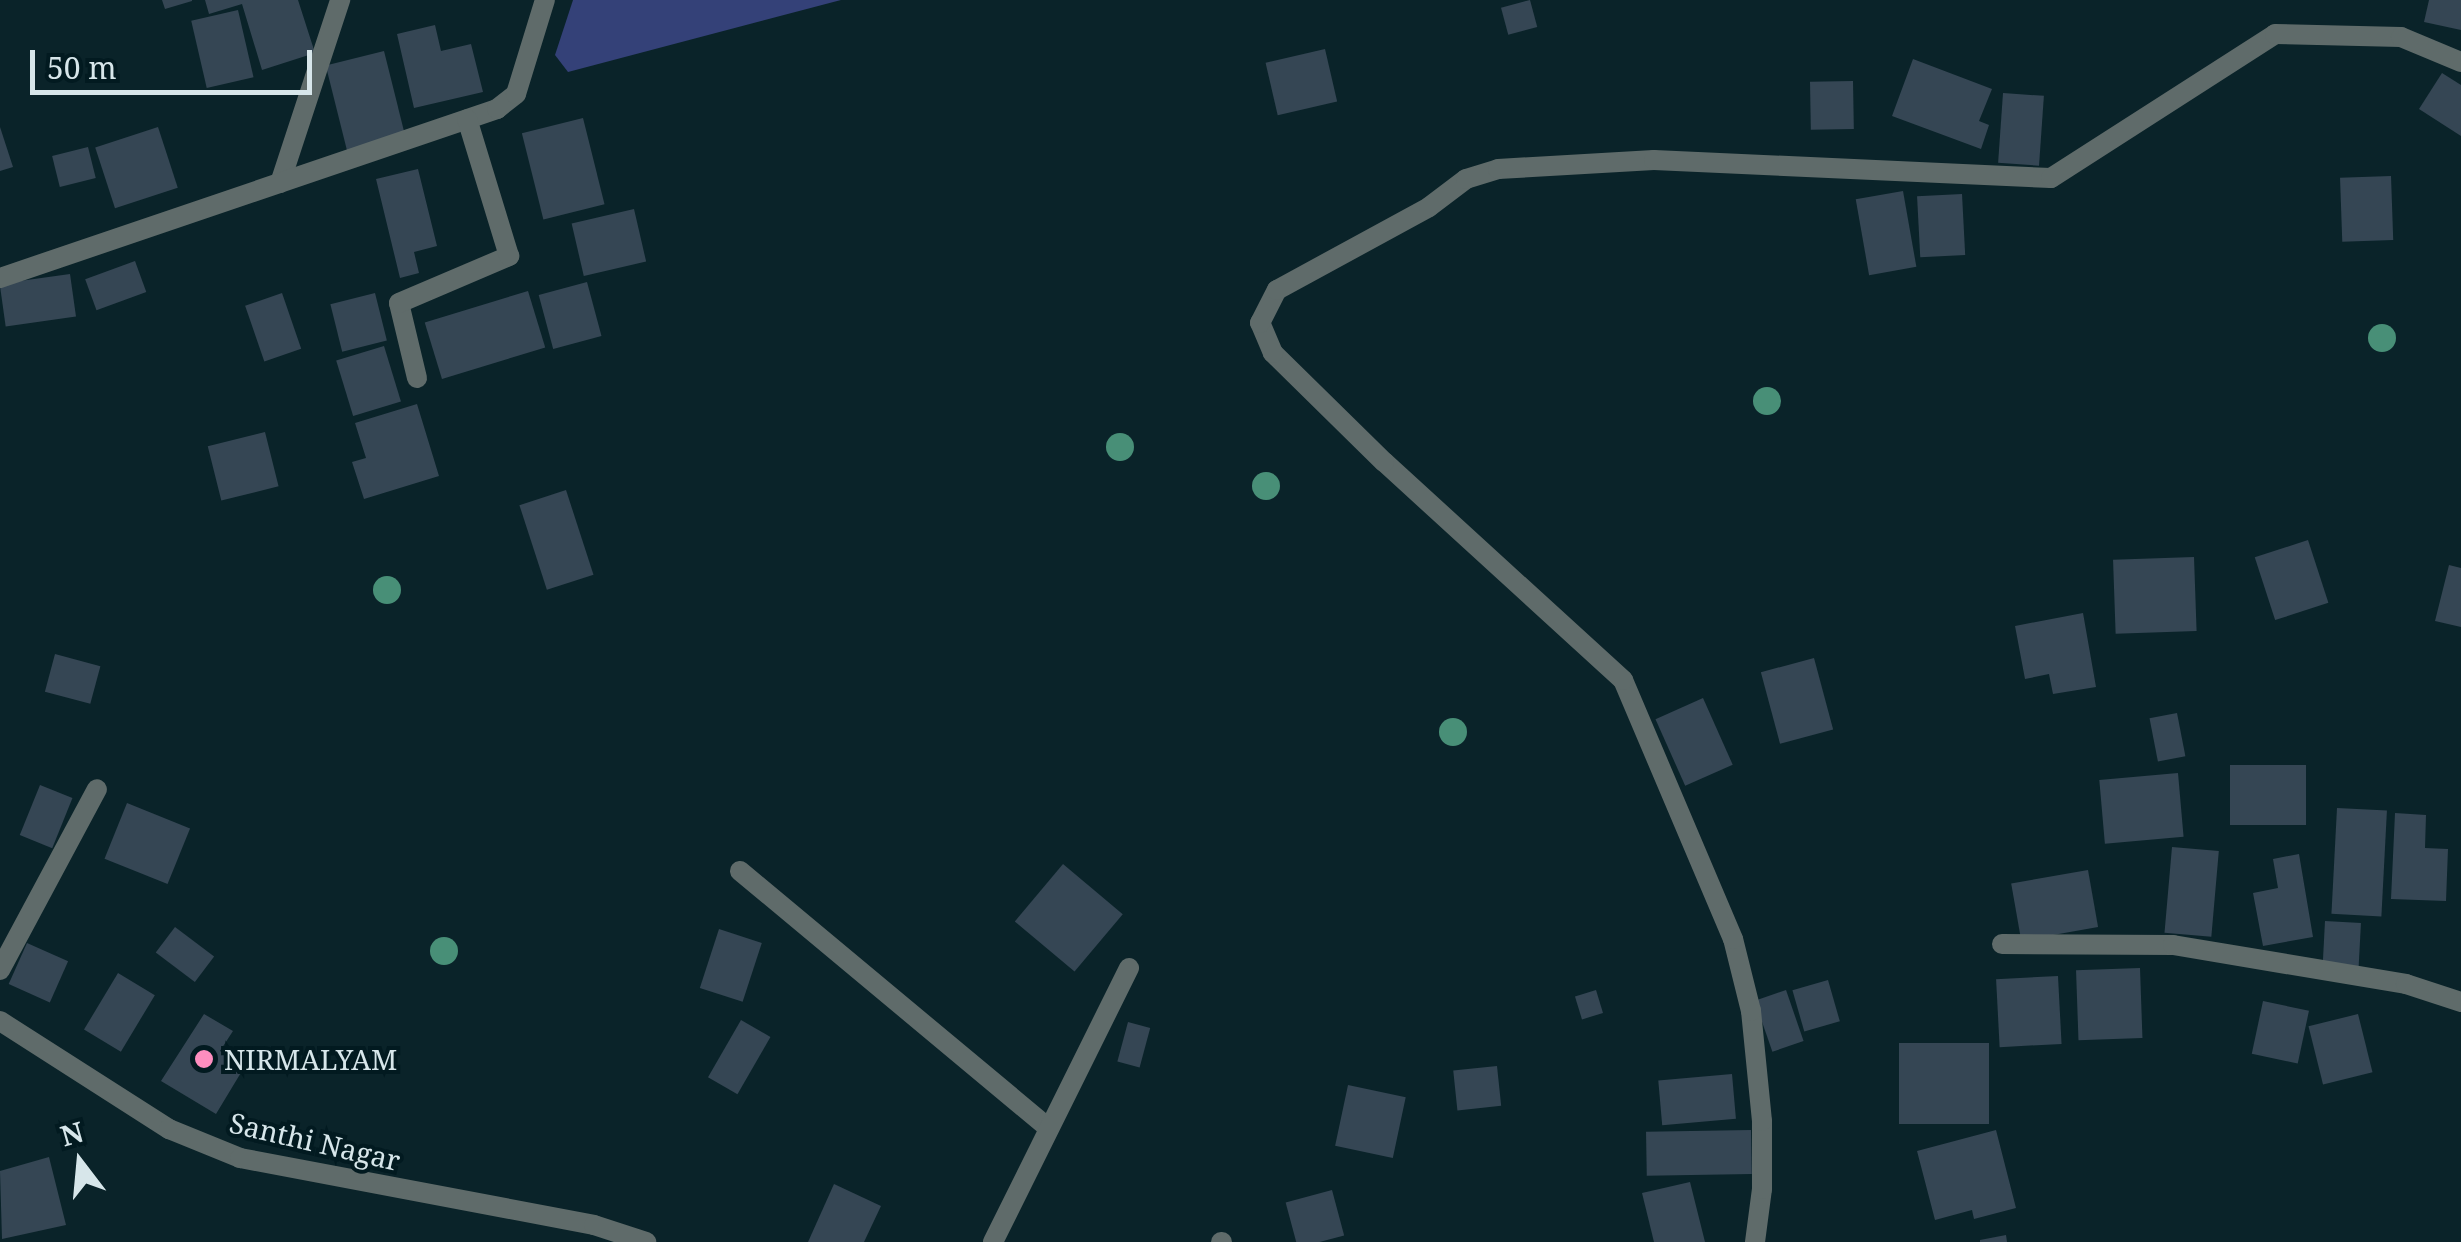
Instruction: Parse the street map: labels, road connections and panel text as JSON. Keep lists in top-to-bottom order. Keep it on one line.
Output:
{"streets":{"street":["Santhi Nagar"]},"places":["NIRMALYAM"],"scale_bar":"50 m","north":"top"}
